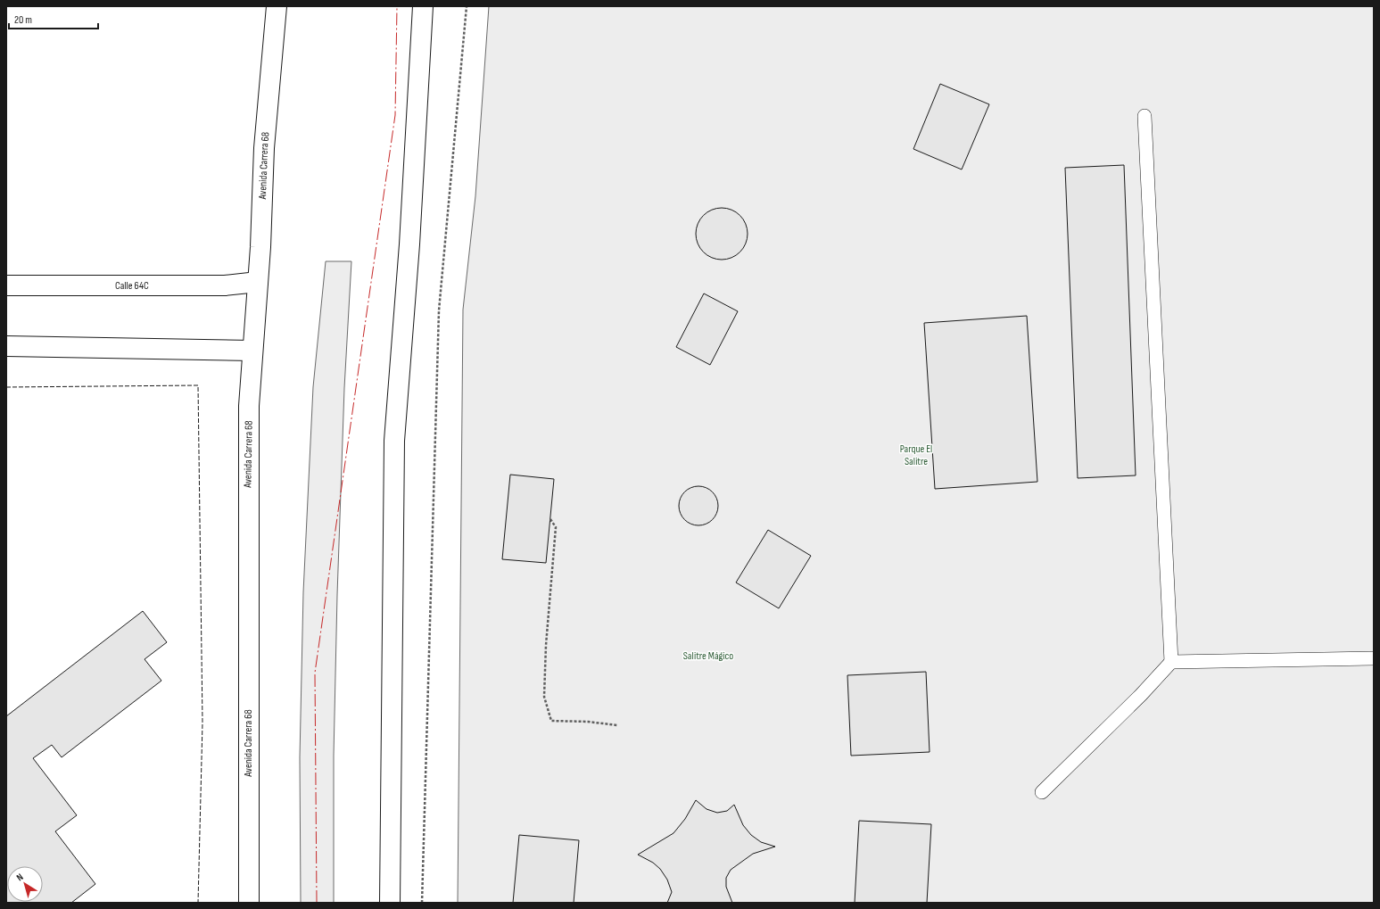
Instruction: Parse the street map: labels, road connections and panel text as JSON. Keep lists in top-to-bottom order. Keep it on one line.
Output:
{"streets":{"main road":["Avenida Carrera 68","Calle 64C"]},"crossings":[["Avenida Carrera 68","Calle 64C"]],"parks":["Parque El Salitre","Salitre Mágico"],"scale_bar":"20 m","north":"top left"}
